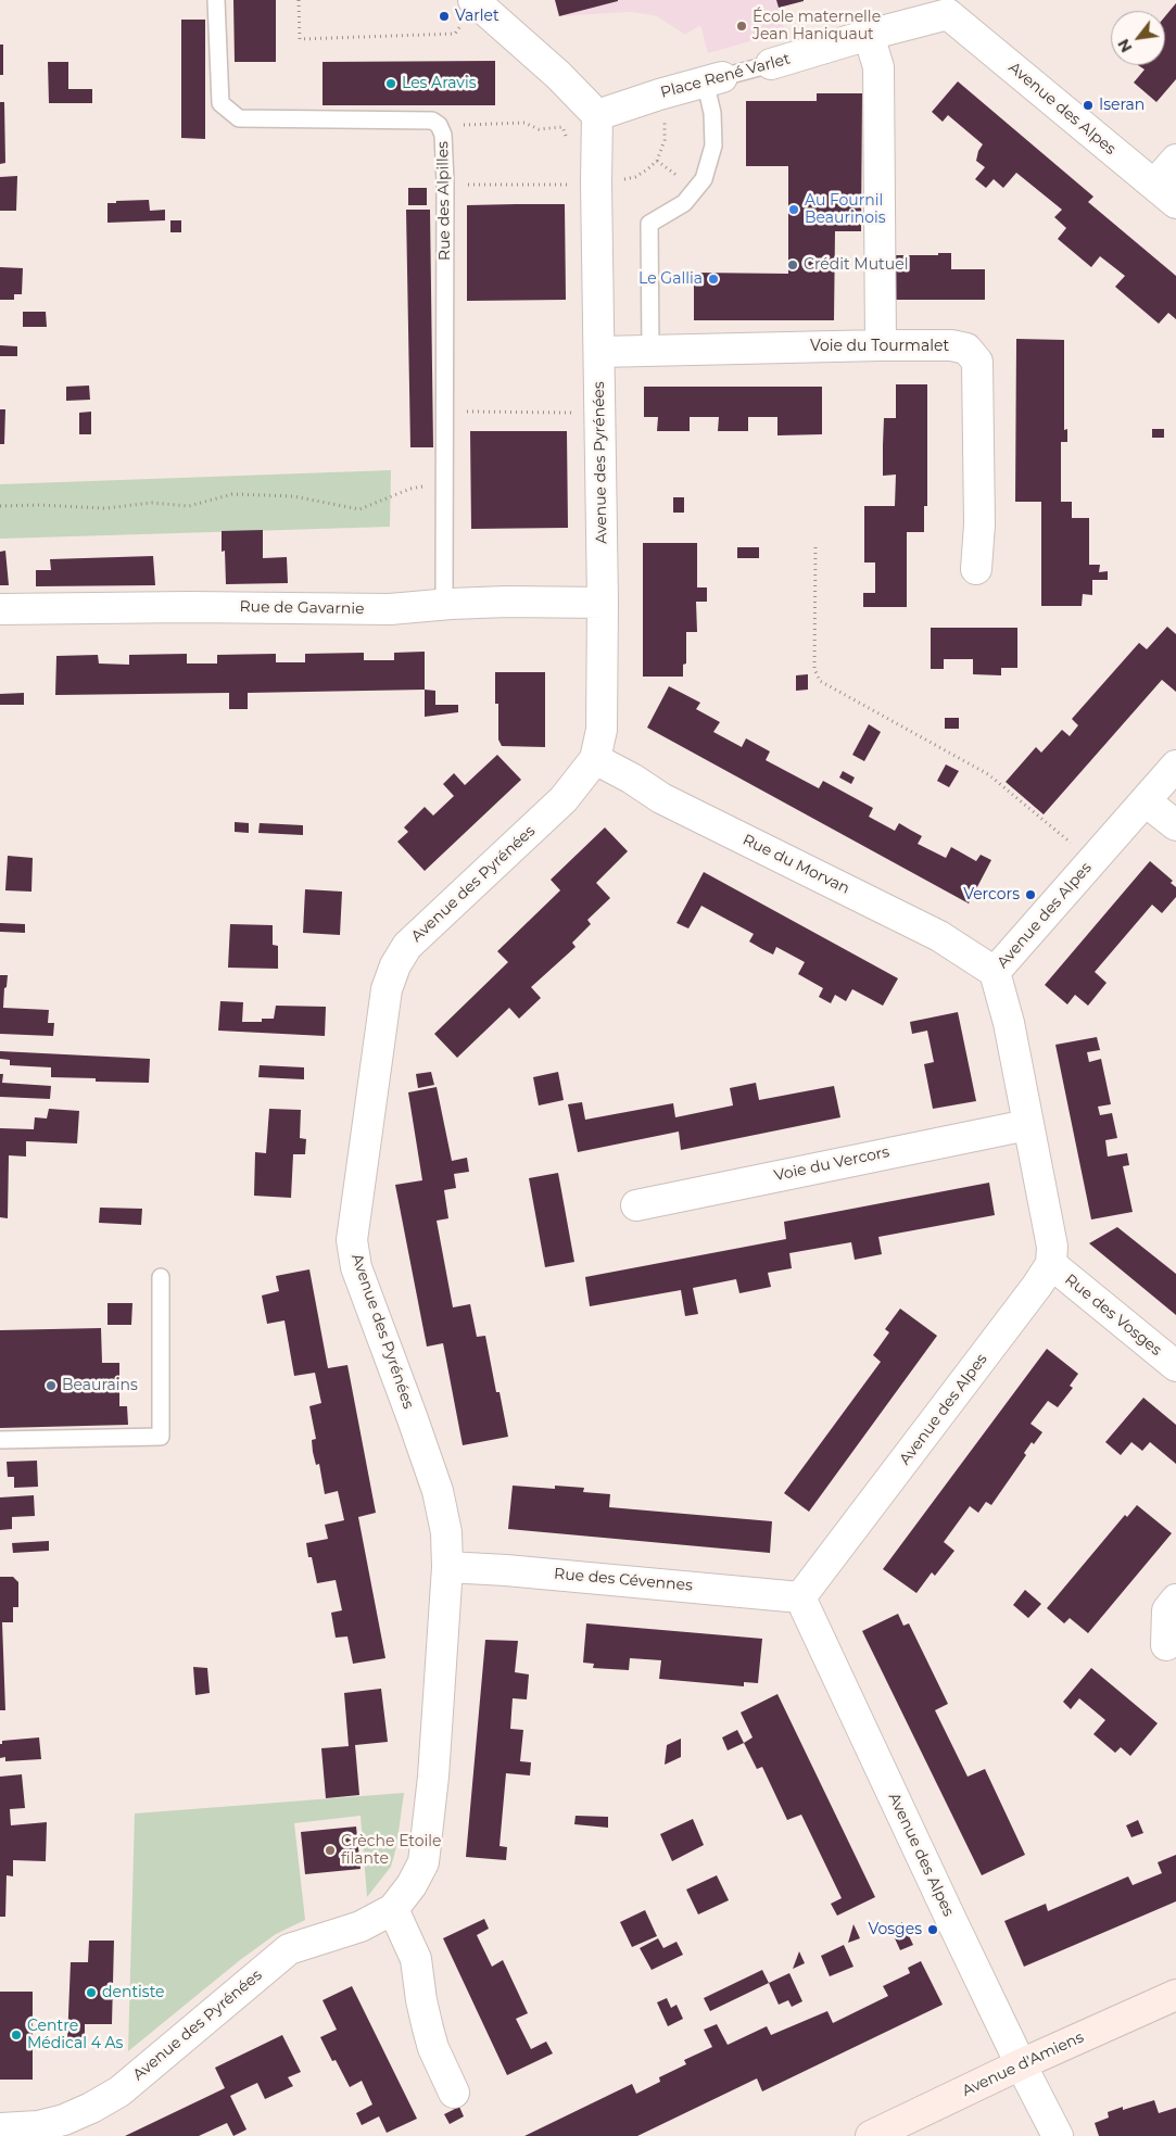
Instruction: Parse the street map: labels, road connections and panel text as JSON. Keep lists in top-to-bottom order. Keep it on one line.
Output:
{"streets":{"main road":["Avenue d'Amiens"],"street":["Place René Varlet","Avenue des Alpes","Voie du Tourmalet","Avenue des Pyrénées","Rue de Gavarnie","Rue du Morvan","Voie du Vercors","Rue des Vosges","Rue des Cévennes"],"lane":["Rue des Alpilles"]},"crossings":[["Place René Varlet","Avenue des Alpes"],["Place René Varlet","Avenue des Pyrénées"],["Avenue des Alpes","Rue du Morvan"],["Avenue des Alpes","Voie du Vercors"],["Avenue des Alpes","Rue des Vosges"],["Avenue des Alpes","Rue des Cévennes"],["Avenue des Alpes","Avenue d'Amiens"],["Rue des Alpilles","Rue de Gavarnie"],["Voie du Tourmalet","Avenue des Pyrénées"],["Avenue des Pyrénées","Rue de Gavarnie"],["Avenue des Pyrénées","Rue du Morvan"],["Avenue des Pyrénées","Rue des Cévennes"]],"places":["Varlet","École maternelle Jean Haniquaut","Les Aravis","Iseran","Au Fournil Beaurinois","Crédit Mutuel","Le Gallia","Vercors","Beaurains","Crèche Etoile filante","Vosges","dentiste","Centre Médical 4 As"],"north":"bottom left"}
